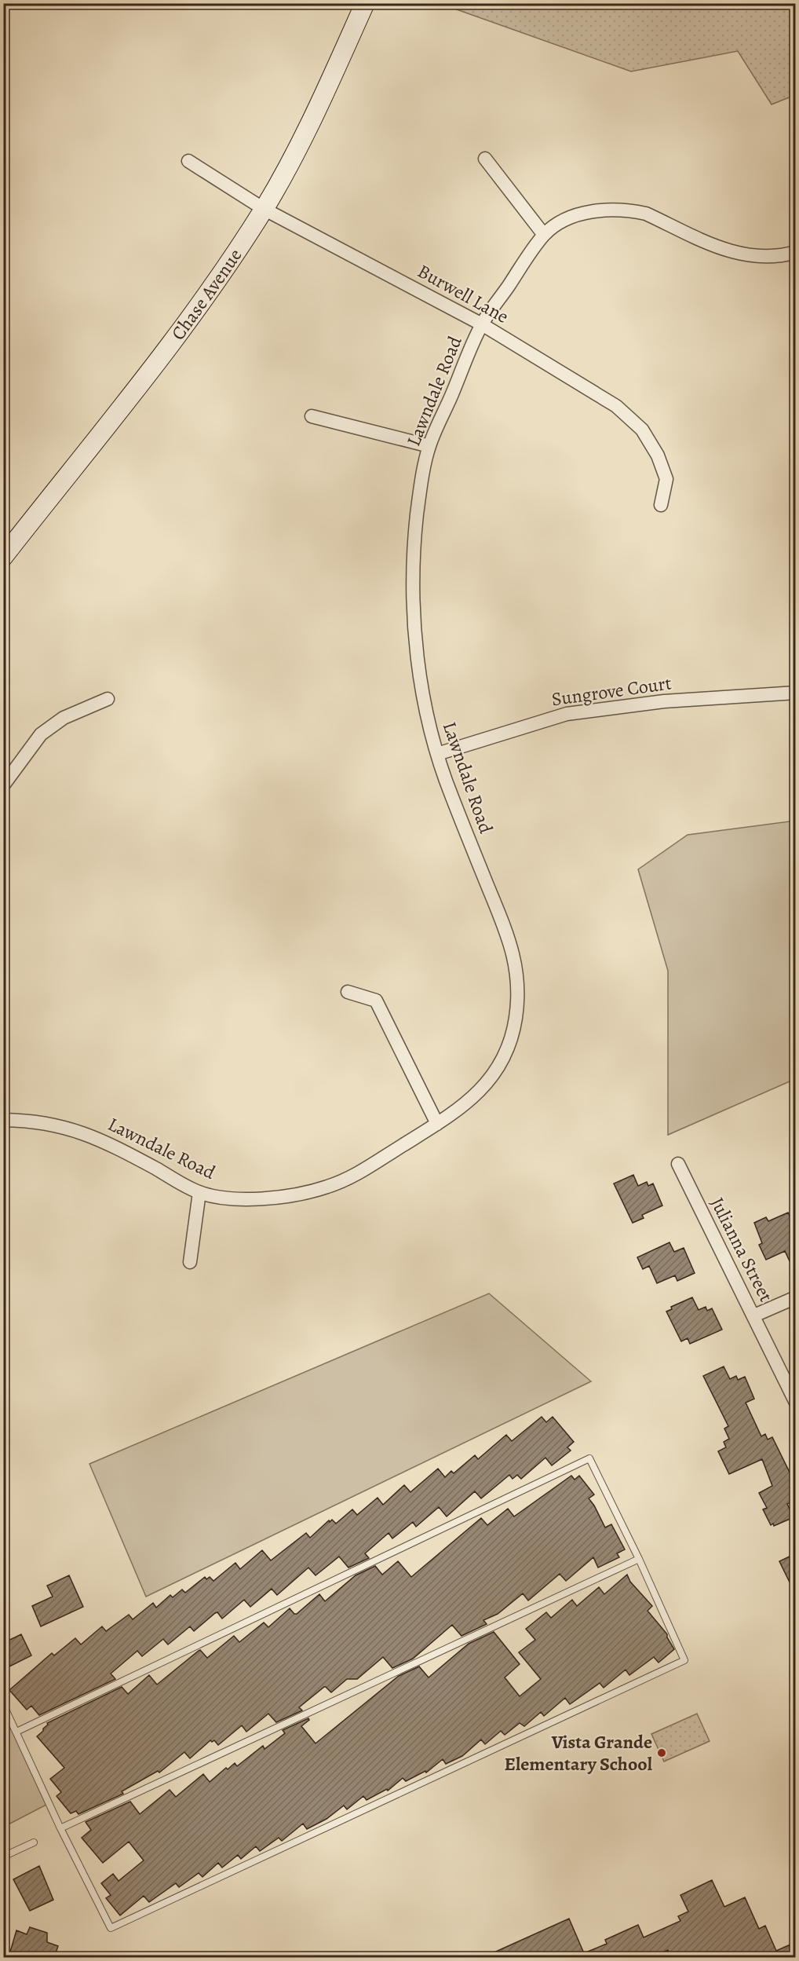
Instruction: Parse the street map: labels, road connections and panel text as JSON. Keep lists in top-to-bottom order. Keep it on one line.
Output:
{"streets":{"main road":["Chase Avenue"],"street":["Burwell Lane","Lawndale Road","Sungrove Court","Julianna Street"]},"crossings":[["Chase Avenue","Burwell Lane"],["Burwell Lane","Lawndale Road"],["Lawndale Road","Sungrove Court"]],"places":["Vista Grande Elementary School"]}
